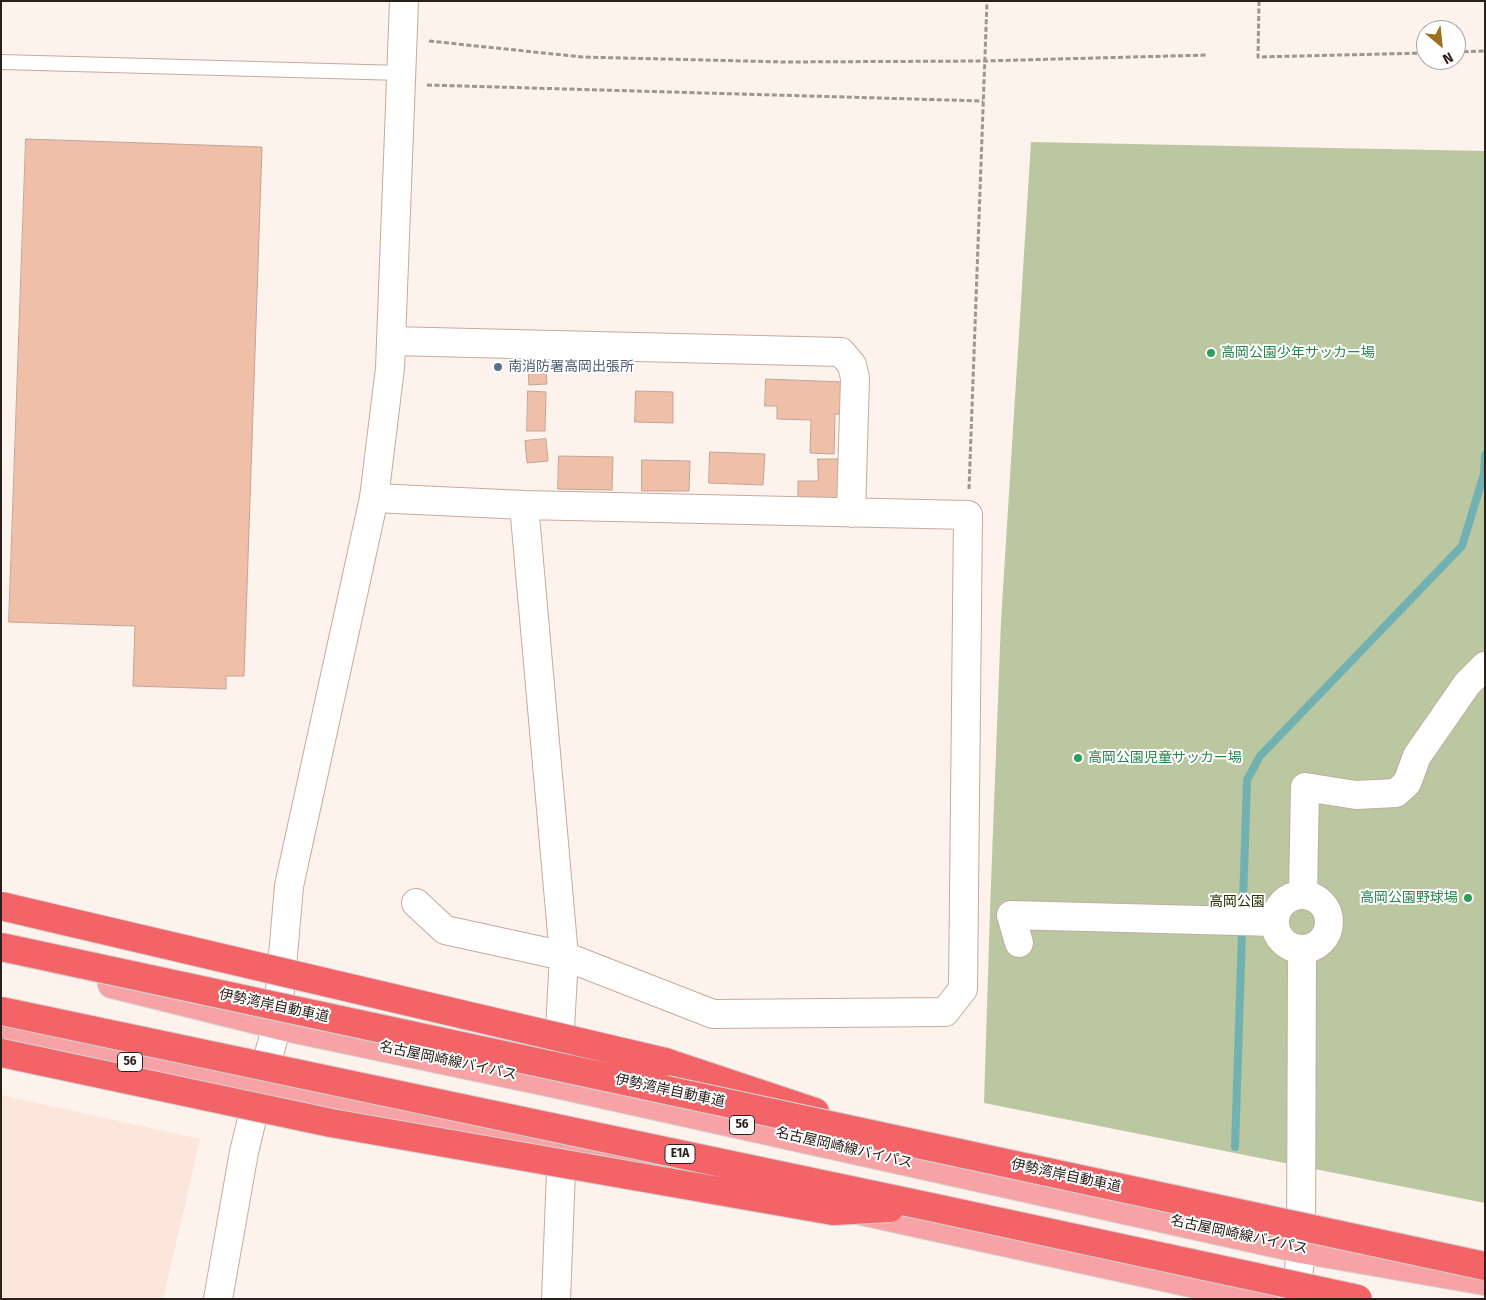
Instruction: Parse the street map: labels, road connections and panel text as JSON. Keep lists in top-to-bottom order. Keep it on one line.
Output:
{"streets":{"highway":["伊勢湾岸自動車道","E1A"],"main road":["名古屋岡崎線バイパス","56"]},"parks":["高岡公園"],"places":["高岡公園少年サッカー場","南消防署高岡出張所","高岡公園児童サッカー場","高岡公園野球場"],"north":"bottom right"}
